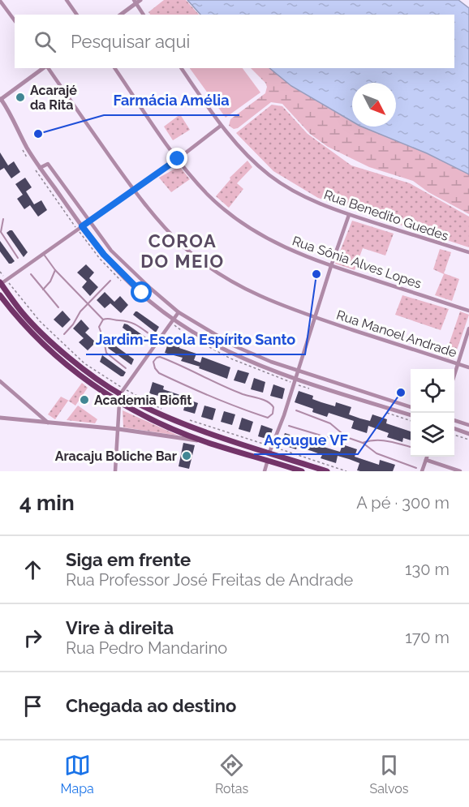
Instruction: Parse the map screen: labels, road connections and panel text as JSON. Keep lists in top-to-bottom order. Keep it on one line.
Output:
{"streets":{"street":["Rua Benedito Guedes","Rua Sônia Alves Lopes","Rua Manoel Andrade"]},"districts":["COROA DO MEIO"],"places":["Acarajé da Rita","Farmácia Amélia","Jardim-Escola Espírito Santo","Açougue VF","Academia Biofit","Aracaju Boliche Bar"],"north":"bottom right","page":{"search":"Pesquisar aqui","heading":["4 min","A pé · 300 m"],"list":[["Siga em frente","Rua Professor José Freitas de Andrade","130 m"],["Vire à direita","Rua Pedro Mandarino","170 m"],"Chegada ao destino"],"nav":["Mapa","Rotas","Salvos"]}}
